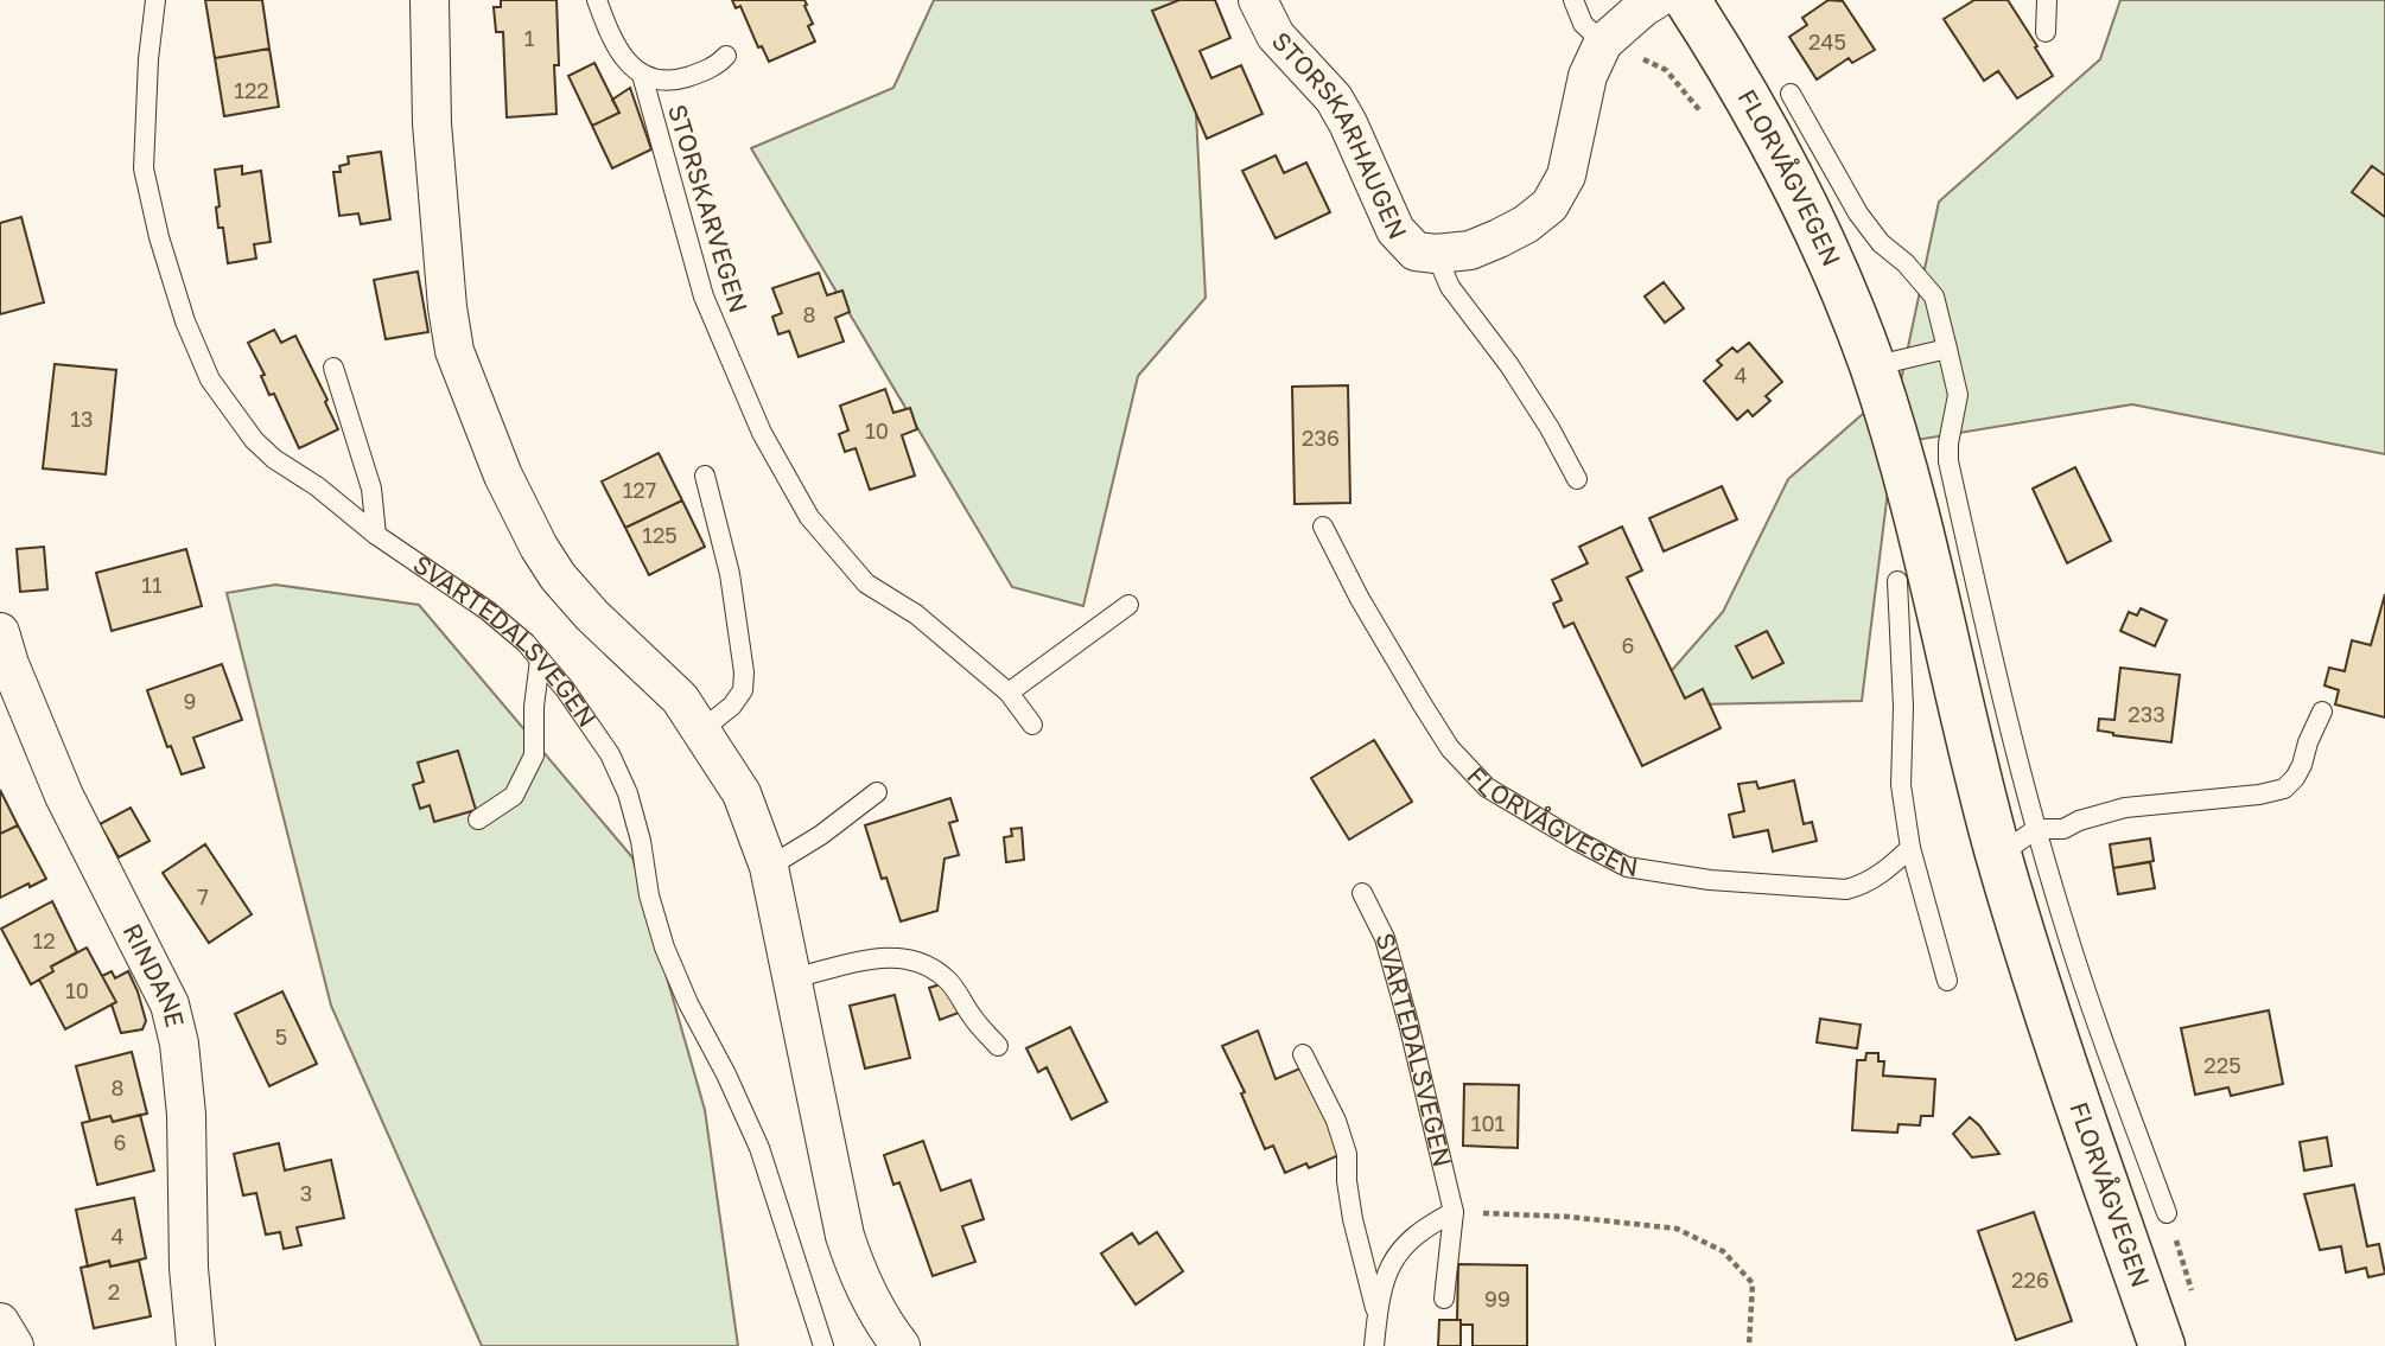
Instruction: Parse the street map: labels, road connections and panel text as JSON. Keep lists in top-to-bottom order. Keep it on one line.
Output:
{"streets":{"main road":["FLORVÅGVEGEN"],"street":["STORSKARHAUGEN","RINDANE"],"lane":["STORSKARVEGEN","SVARTEDALSVEGEN"]},"house_numbers":["1","245","122","8","4","13","10","236","127","125","11","6","9","233","7","12","10","5","225","8","101","6","3","4","226","2","99"]}
